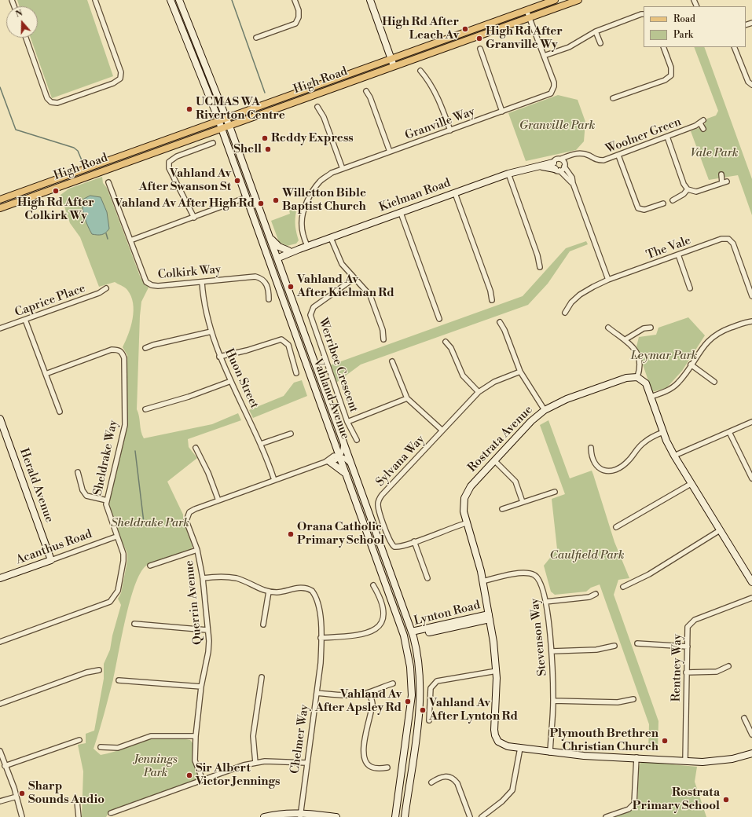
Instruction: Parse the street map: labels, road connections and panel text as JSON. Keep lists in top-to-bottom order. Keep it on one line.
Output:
{"streets":{"main road":["High Road","Kielman Road","Vahland Avenue","Rostrata Avenue","Herald Avenue","Acanthus Road","Lynton Road"],"street":["Granville Way","Woolner Green","The Vale","Colkirk Way","Caprice Place","Werribee Crescent","Huon Street","Sheldrake Way","Sylvana Way","Querrin Avenue","Stevenson Way","Rentney Way","Chelmer Way"]},"crossings":[["High Road","Granville Way"],["High Road","Vahland Avenue"],["Granville Way","Kielman Road"],["Kielman Road","Vahland Avenue"],["Colkirk Way","Huon Street"],["Huon Street","Querrin Avenue"],["Vahland Avenue","Querrin Avenue"],["Vahland Avenue","Lynton Road"],["Rostrata Avenue","Sylvana Way"],["Rostrata Avenue","Lynton Road"],["Rostrata Avenue","Stevenson Way"],["Sheldrake Way","Acanthus Road"],["Herald Avenue","Acanthus Road"],["Querrin Avenue","Chelmer Way"]],"parks":["Granville Park","Vale Park","Leymar Park","Sheldrake Park","Caulfield Park","Jennings Park"],"places":["High Rd After Leach Av","High Rd After Granville Wy","UCMAS WA Riverton Centre","Reddy Express","Shell","Vahland Av After Swanson St","High Rd After Colkirk Wy","Willetton Bible Baptist Church","Vahland Av After High Rd","Vahland Av After Kielman Rd","Orana Catholic Primary School","Vahland Av After Apsley Rd","Vahland Av After Lynton Rd","Plymouth Brethren Christian Church","Sir Albert Victor Jennings","Sharp Sounds Audio","Rostrata Primary School"],"legend":["Road","Park"],"north":"top"}
